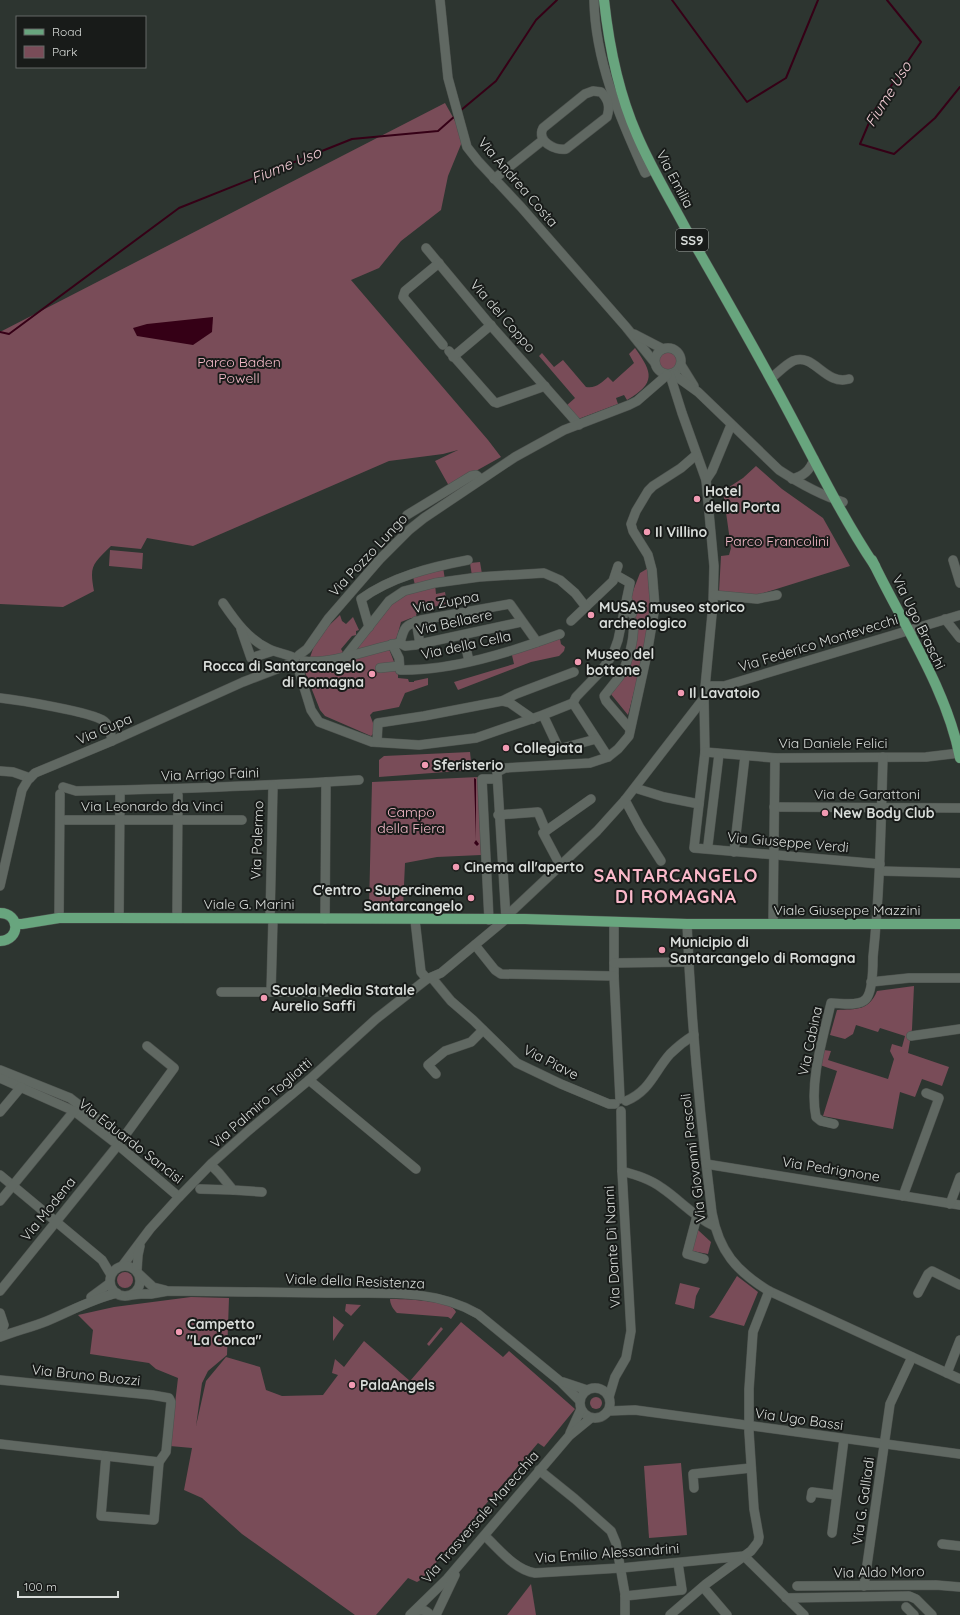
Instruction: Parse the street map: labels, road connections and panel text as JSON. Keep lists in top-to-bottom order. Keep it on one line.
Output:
{"streets":{"main road":["Via Emilia","SS9","Via Ugo Braschi","Viale G. Marini","Viale Giuseppe Mazzini"],"street":["Via Andrea Costa","Via del Coppo","Via Pozzo Lungo","Via Zuppa","Via Bellaere","Via Federico Montevecchi","Via della Cella","Via Cupa","Via Daniele Felici","Via Arrigo Faini","Via de Garattoni","Via Leonardo da Vinci","Via Palermo","Via Giuseppe Verdi","Via Cabina","Via Piave","Via Palmiro Togliatti","Via Eduardo Sancisi","Via Giovanni Pascoli","Via Pedrignone","Via Modena","Via Dante Di Nanni","Viale della Resistenza","Via Bruno Buozzi","Via Ugo Bassi","Via G. Galliadi","Via Trasversale Marecchia","Via Emilio Alessandrini","Via Aldo Moro"]},"crossings":[["Via Emilia","Via Ugo Braschi"],["Via Andrea Costa","Via Pozzo Lungo"],["Via del Coppo","Via Pozzo Lungo"],["Via Pozzo Lungo","Via Bellaere"],["Via Pozzo Lungo","Via Cupa"],["Via Zuppa","Via Bellaere"],["Via Bellaere","Via Cupa"],["Via Ugo Braschi","Via Federico Montevecchi"],["Via Ugo Braschi","Via Daniele Felici"],["Via Daniele Felici","Via Cabina"],["Via Arrigo Faini","Via Leonardo da Vinci"],["Via Arrigo Faini","Via Palermo"],["Via de Garattoni","Via Cabina"],["Via Palermo","Viale G. Marini"],["Via Giuseppe Verdi","Via Cabina"],["Viale G. Marini","Viale Giuseppe Mazzini"],["Viale G. Marini","Via Piave"],["Viale G. Marini","Via Palmiro Togliatti"],["Viale G. Marini","Via Dante Di Nanni"],["Viale Giuseppe Mazzini","Via Cabina"],["Viale Giuseppe Mazzini","Via Giovanni Pascoli"],["Viale Giuseppe Mazzini","Via Dante Di Nanni"],["Via Piave","Via Palmiro Togliatti"],["Via Piave","Via Dante Di Nanni"],["Via Palmiro Togliatti","Via Eduardo Sancisi"],["Via Palmiro Togliatti","Viale della Resistenza"],["Via Eduardo Sancisi","Via Modena"],["Via Giovanni Pascoli","Via Pedrignone"],["Via Giovanni Pascoli","Via G. Galliadi"],["Via Dante Di Nanni","Viale della Resistenza"],["Via Dante Di Nanni","Via Ugo Bassi"],["Via Dante Di Nanni","Via Trasversale Marecchia"],["Viale della Resistenza","Via Ugo Bassi"],["Viale della Resistenza","Via Trasversale Marecchia"],["Via Ugo Bassi","Via G. Galliadi"],["Via Ugo Bassi","Via Trasversale Marecchia"],["Via G. Galliadi","Via Aldo Moro"],["Via Trasversale Marecchia","Via Emilio Alessandrini"]],"districts":["SANTARCANGELO DI ROMAGNA"],"water":["Fiume Uso"],"parks":["Parco Baden Powell","Parco Francolini","Campo della Fiera"],"places":["Hotel della Porta","Il Villino","MUSAS museo storico archeologico","Museo del bottone","Rocca di Santarcangelo di Romagna","Il Lavatoio","Collegiata","Sferisterio","New Body Club","Cinema all'aperto","C'entro - Supercinema Santarcangelo","Municipio di Santarcangelo di Romagna","Scuola Media Statale Aurelio Saffi","Campetto \"La Conca\"","PalaAngels"],"legend":["Road","Park"],"scale_bar":"100 m"}
